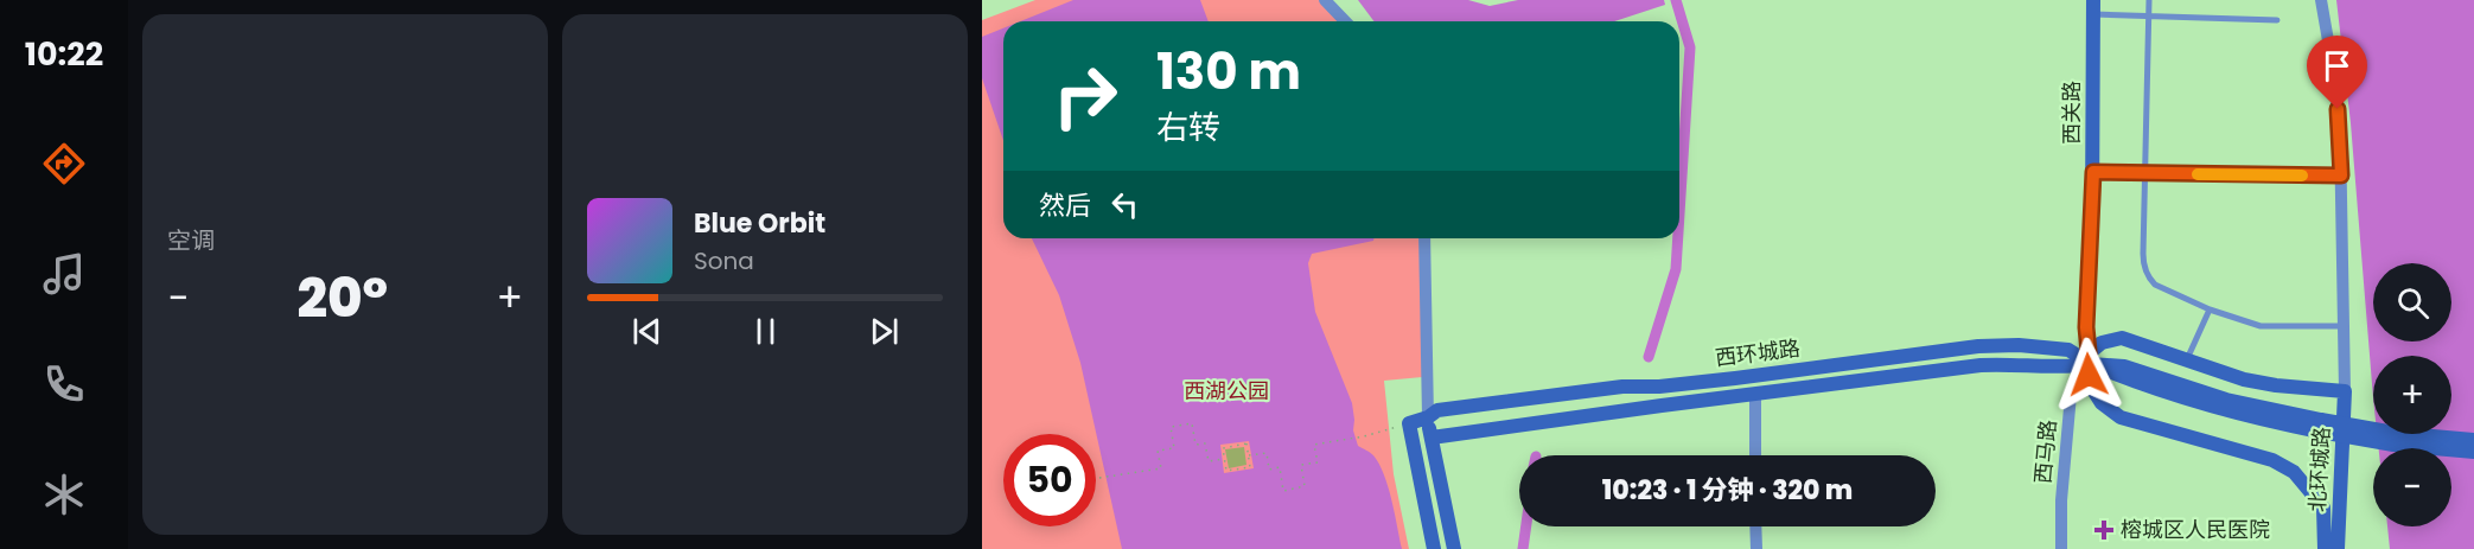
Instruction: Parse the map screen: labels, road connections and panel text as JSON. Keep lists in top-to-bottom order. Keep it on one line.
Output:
{"streets":{"main road":["西关路","西环城路","北环城路"],"street":["西马路"]},"crossings":[["西关路","西环城路"],["西关路","西马路"],["西关路","北环城路"],["西环城路","西马路"]],"parks":["西湖公园"],"places":{"health":["榕城区人民医院"]},"page":{"tabs":"10:22","tile":"空调","turn":["130 m","右转"],"then":"然后","song":["Blue Orbit","Sona"],"map_buttons":["+","−"],"heat":["−","20°","+"],"limit":"50","trip":"10:23 · 1 分钟 · 320 m"}}
